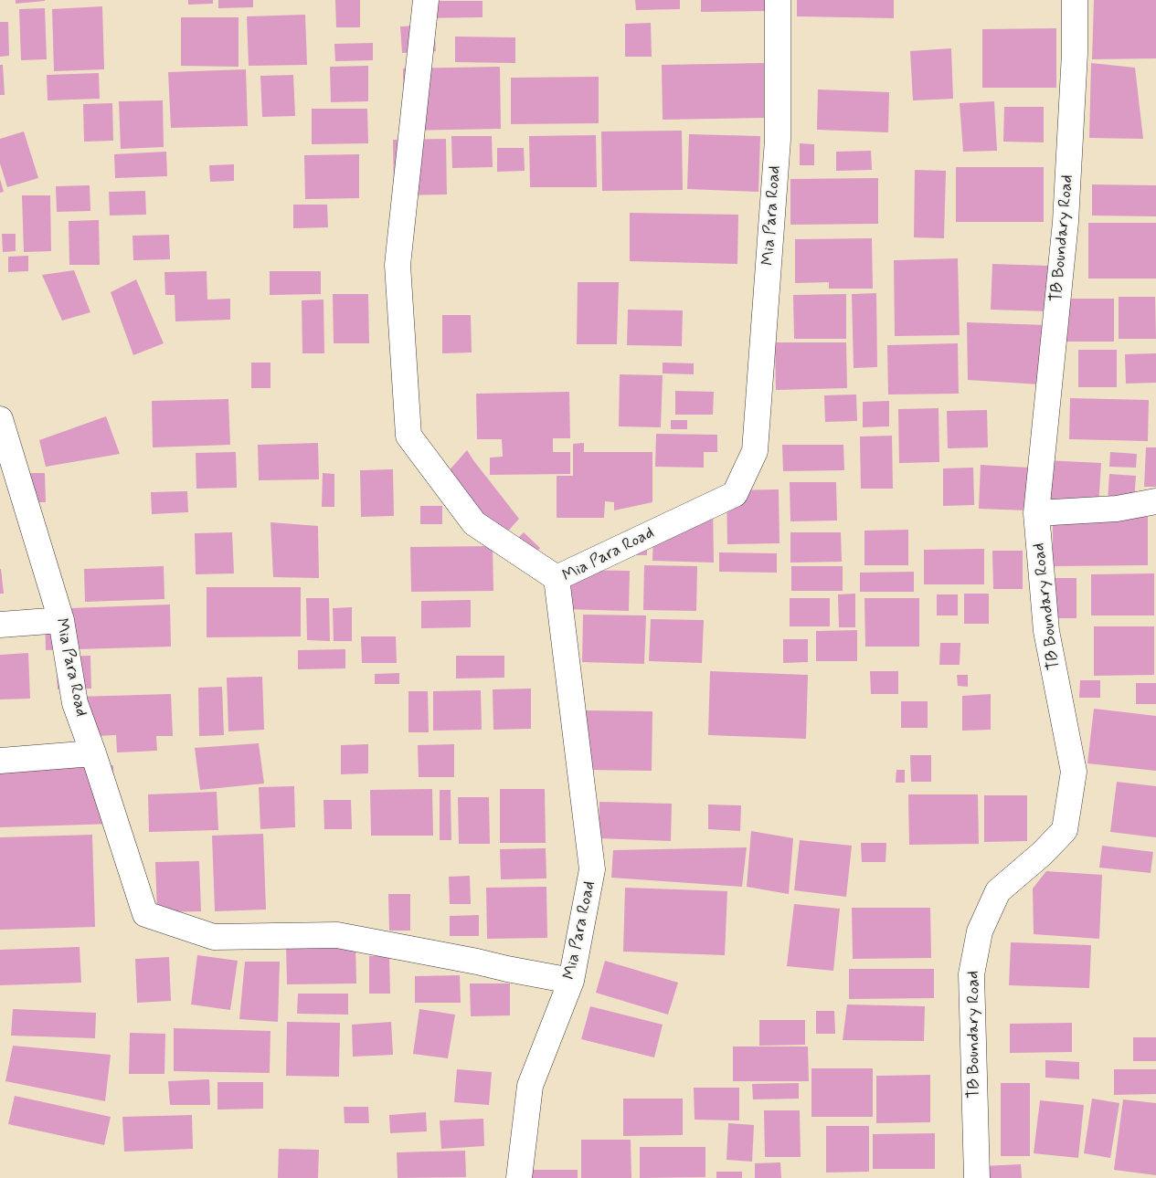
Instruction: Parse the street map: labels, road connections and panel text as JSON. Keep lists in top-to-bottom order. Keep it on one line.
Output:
{"streets":{"street":["Mia Para Road","TB Boundary Road"]}}
